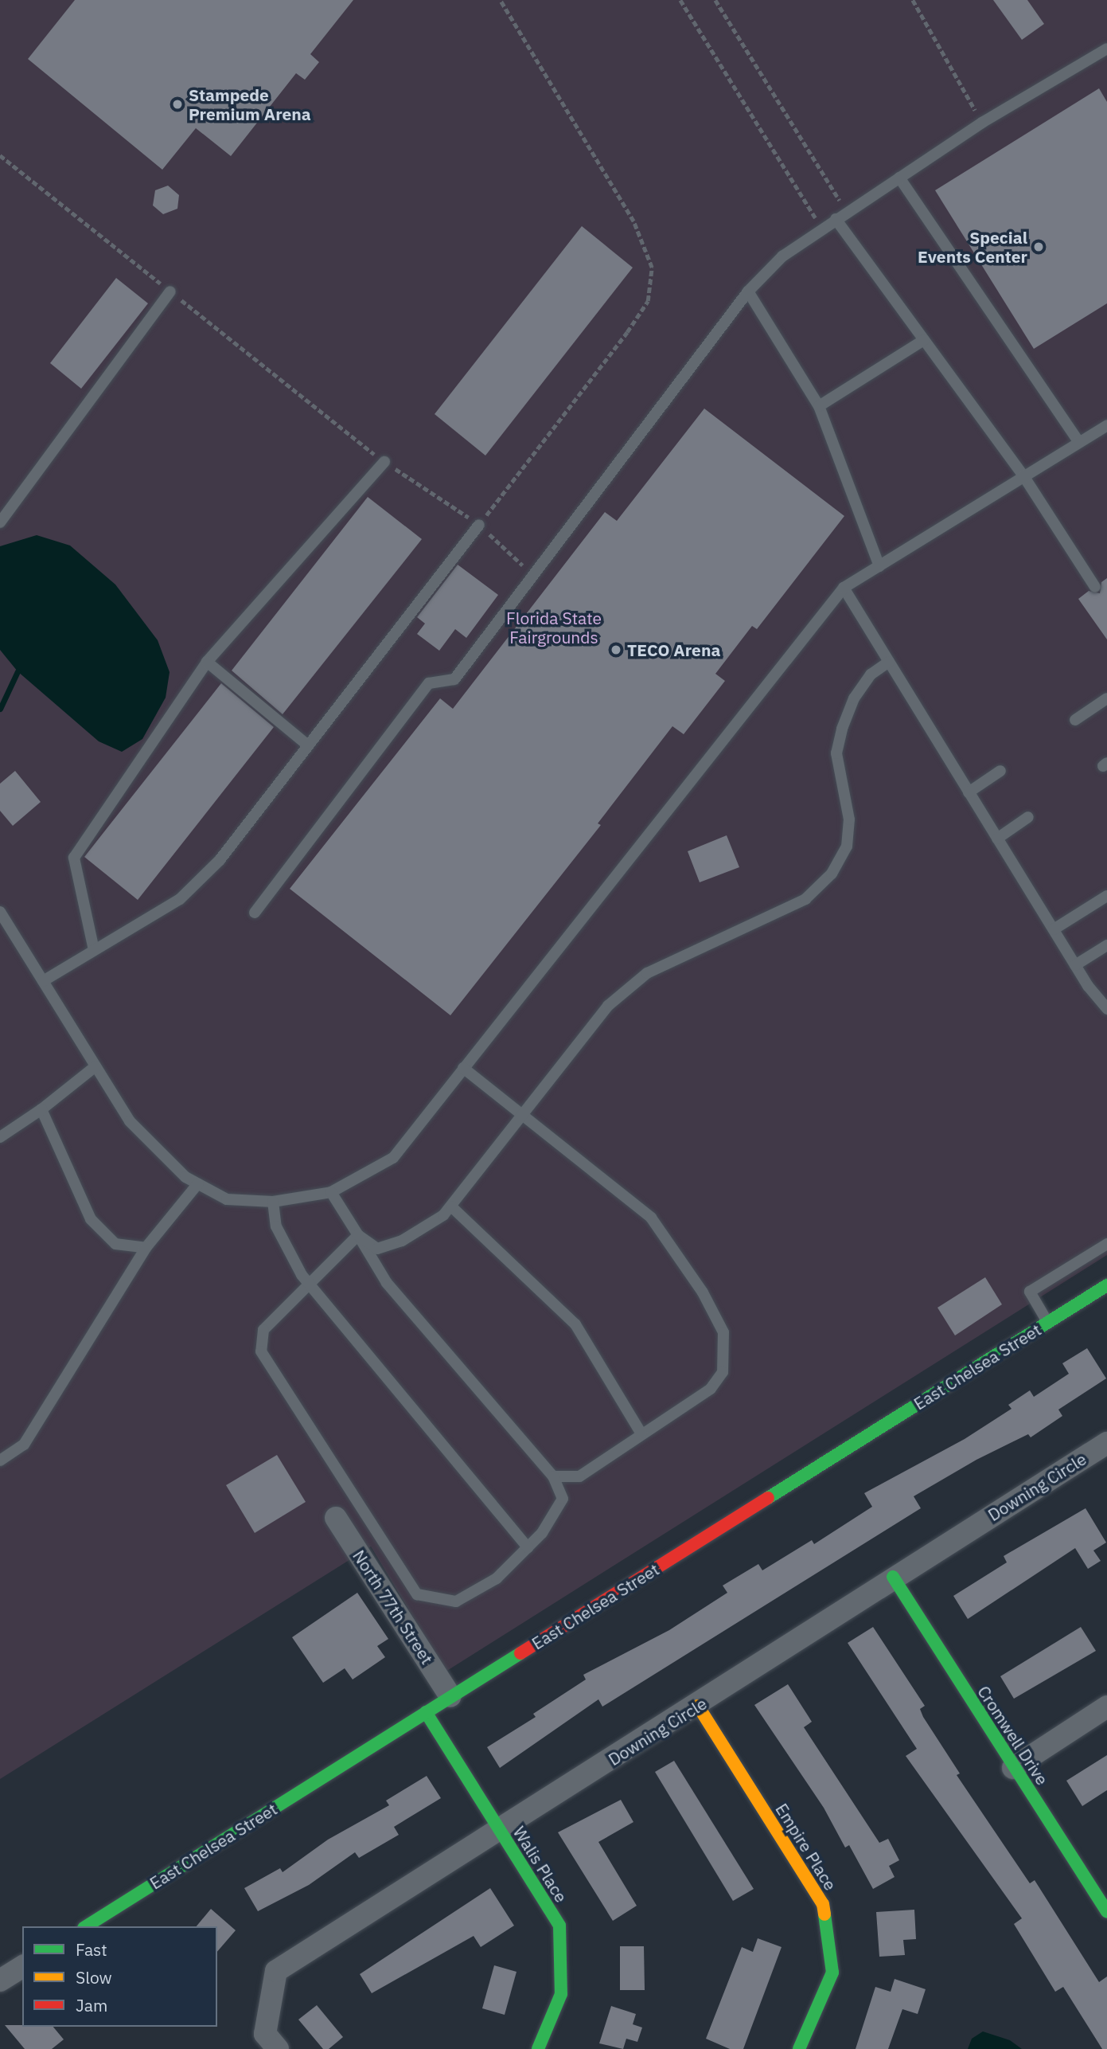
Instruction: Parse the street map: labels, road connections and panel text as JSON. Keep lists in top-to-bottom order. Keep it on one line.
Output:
{"streets":{"street":["East Chelsea Street","Downing Circle","North 77th Street","Cromwell Drive","Empire Place","Walis Place"]},"crossings":[["East Chelsea Street","North 77th Street"],["East Chelsea Street","Walis Place"],["Downing Circle","Cromwell Drive"],["Downing Circle","Empire Place"],["Downing Circle","Walis Place"]],"parks":["Florida State Fairgrounds"],"places":["Stampede Premium Arena","Special Events Center","TECO Arena"],"legend":["Fast","Slow","Jam"]}
